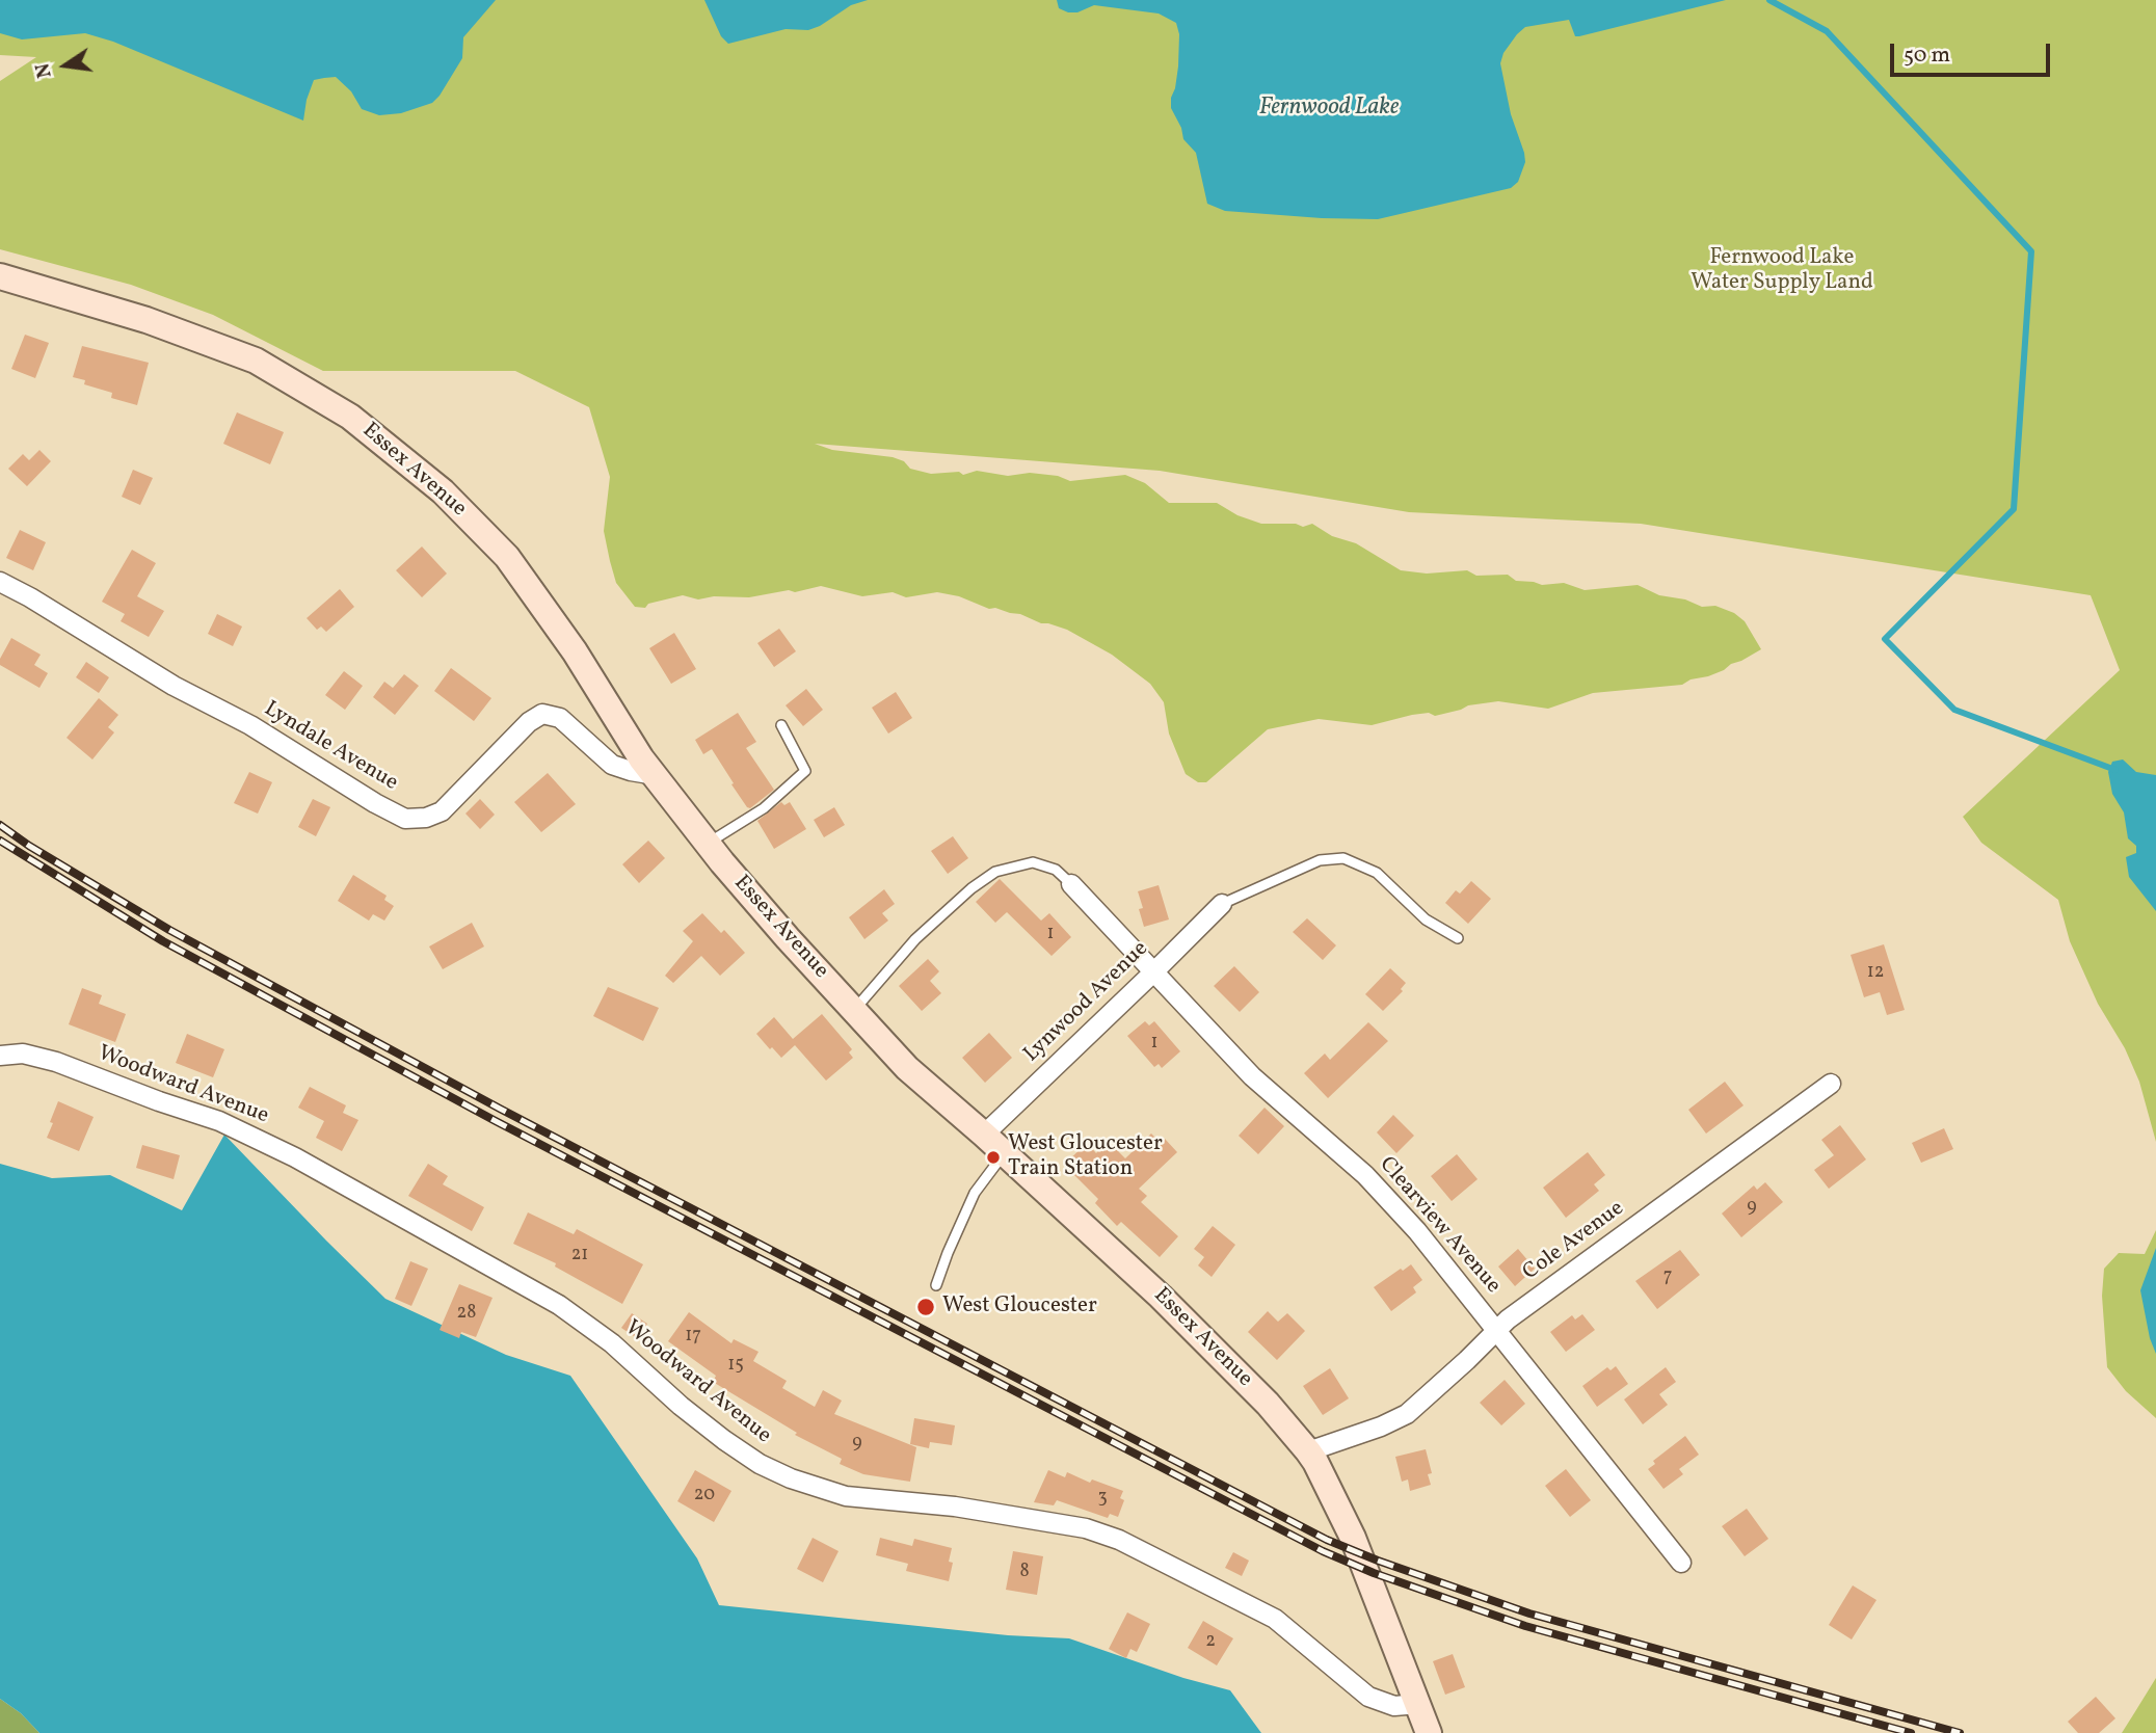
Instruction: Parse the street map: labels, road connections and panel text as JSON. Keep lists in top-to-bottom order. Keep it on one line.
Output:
{"streets":{"street":["Essex Avenue","Lyndale Avenue","Lynwood Avenue","Woodward Avenue","Clearview Avenue","Cole Avenue"]},"crossings":[["Essex Avenue","Lyndale Avenue"],["Essex Avenue","Lynwood Avenue"],["Essex Avenue","Woodward Avenue"],["Essex Avenue","Cole Avenue"],["Lynwood Avenue","Clearview Avenue"],["Clearview Avenue","Cole Avenue"]],"water":["Fernwood Lake"],"parks":["Fernwood Lake Water Supply Land"],"places":["West Gloucester Train Station","West Gloucester"],"house_numbers":["1","12","1","9","21","7","28","17","15","9","20","3","8","2"],"scale_bar":"50 m","north":"left"}
